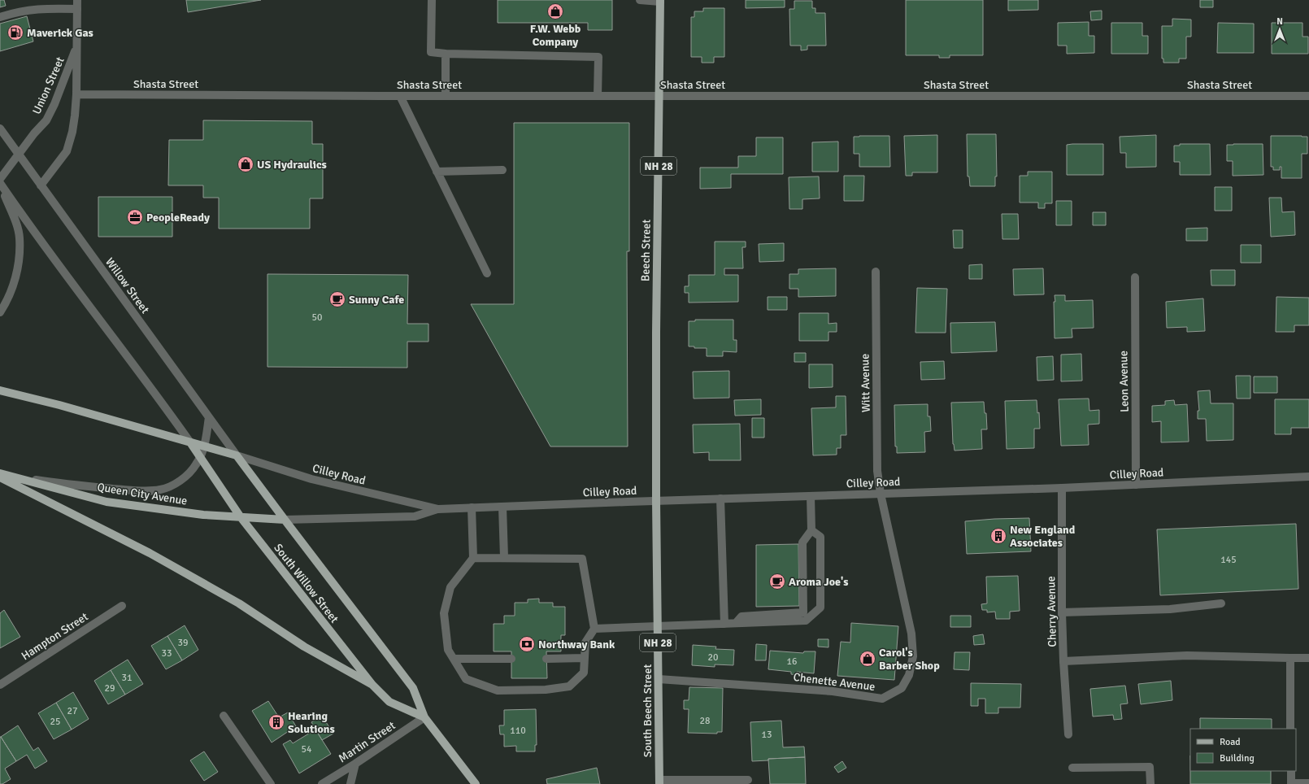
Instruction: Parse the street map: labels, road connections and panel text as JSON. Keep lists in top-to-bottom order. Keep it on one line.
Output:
{"streets":{"main road":["NH 28","Beech Street","Queen City Avenue","South Willow Street","South Beech Street"],"street":["Shasta Street","Union Street","Willow Street","Leon Avenue","Witt Avenue","Cilley Road","Cherry Avenue","Hampton Street","Chenette Avenue","Martin Street"]},"crossings":[["Shasta Street","Union Street"],["Shasta Street","Beech Street"],["Union Street","Willow Street"],["Beech Street","Cilley Road"],["Beech Street","South Beech Street"],["Willow Street","Cilley Road"],["Willow Street","South Willow Street"],["Leon Avenue","Cilley Road"],["Witt Avenue","Cilley Road"],["Witt Avenue","Chenette Avenue"],["Cilley Road","Queen City Avenue"],["Cilley Road","South Willow Street"],["Cilley Road","Cherry Avenue"],["Cilley Road","Chenette Avenue"],["Cilley Road","South Beech Street"],["Queen City Avenue","South Willow Street"],["South Willow Street","Martin Street"],["Chenette Avenue","South Beech Street"]],"places":{"shop":["F.W. Webb Company","US Hydraulics","Carol's Barber Shop"],"fuel station":["Maverick Gas"],"office":["PeopleReady"],"cafe":["Sunny Cafe","Aroma Joe's"],"building":["New England Associates","Hearing Solutions"],"bank":["Northway Bank"]},"house_numbers":["50","145","39","33","20","16","31","29","27","28","25","110","13","54"],"legend":["Road","Building"],"north":"top"}
